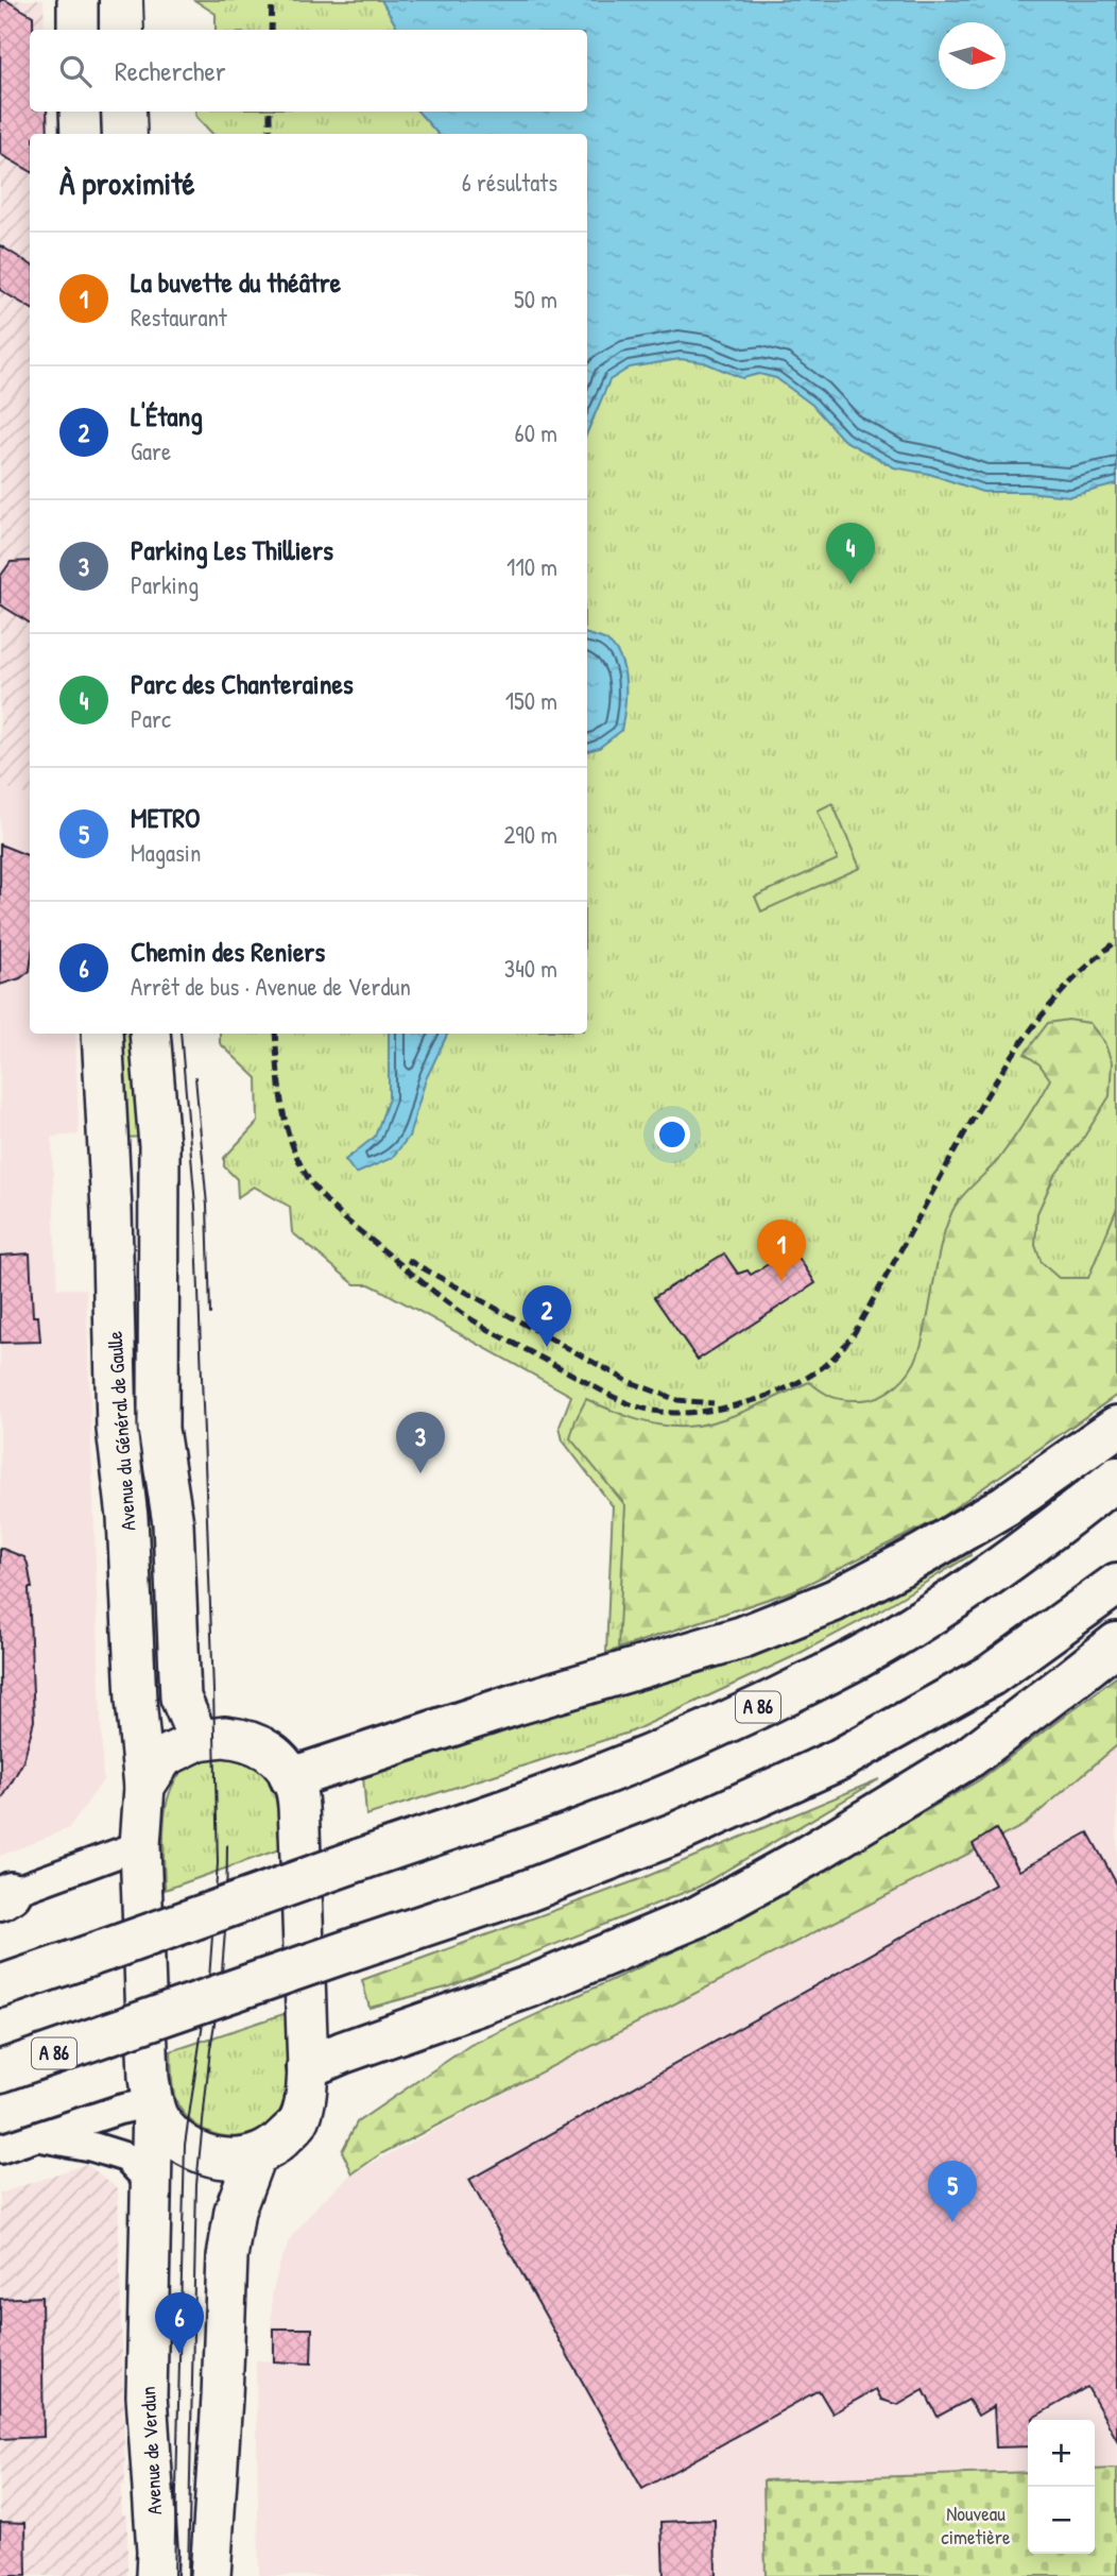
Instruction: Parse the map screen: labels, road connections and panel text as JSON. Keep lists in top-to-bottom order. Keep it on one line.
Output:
{"streets":{"highway":["A 86"],"main road":["Avenue du Général de Gaulle","Avenue de Verdun"]},"crossings":[["Avenue du Général de Gaulle","Avenue de Verdun"]],"parks":["Nouveau cimetière"],"north":"right","page":{"search":"Rechercher","heading":["À proximité","6 résultats"],"list":[{"mark":"1","name":"La buvette du théâtre","note":"Restaurant","value":"50 m"},{"mark":"2","name":"L'Étang","note":"Gare","value":"60 m"},{"mark":"3","name":"Parking Les Thilliers","note":"Parking","value":"110 m"},{"mark":"4","name":"Parc des Chanteraines","note":"Parc","value":"150 m"},{"mark":"5","name":"METRO","note":"Magasin","value":"290 m"},{"mark":"6","name":"Chemin des Reniers","note":"Arrêt de bus · Avenue de Verdun","value":"340 m"}],"pins":["4","1","2","3","5","6"],"map_buttons":["+","−"]}}
